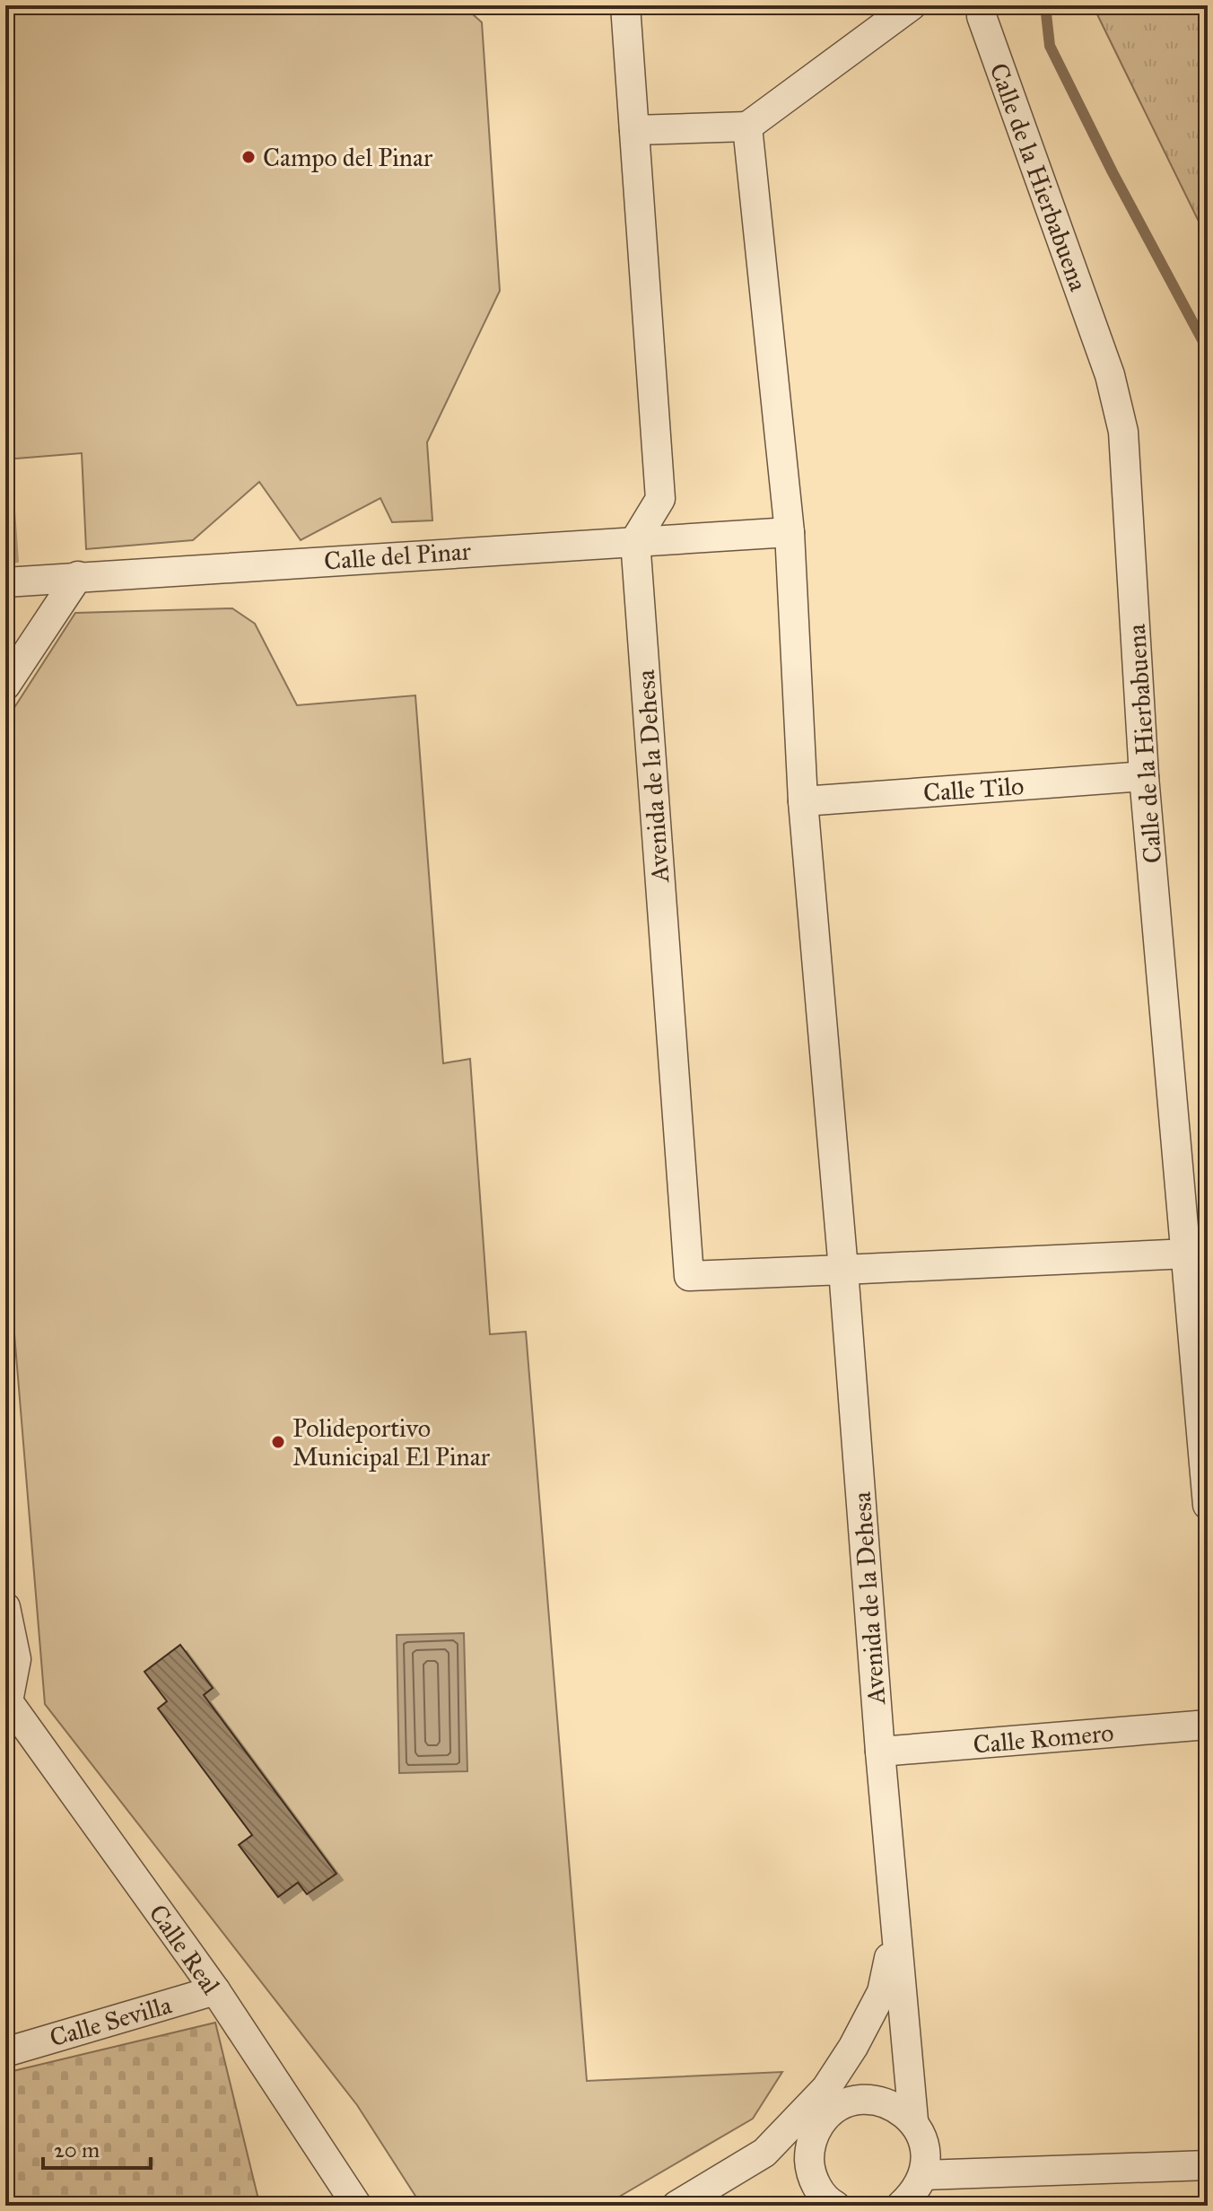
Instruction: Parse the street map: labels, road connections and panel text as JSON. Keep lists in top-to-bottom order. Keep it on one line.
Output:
{"streets":{"street":["Calle de la Hierbabuena","Calle del Pinar","Avenida de la Dehesa","Calle Tilo","Calle Romero","Calle Real","Calle Sevilla"]},"crossings":[["Calle de la Hierbabuena","Calle Tilo"],["Calle del Pinar","Avenida de la Dehesa"],["Avenida de la Dehesa","Calle Tilo"],["Avenida de la Dehesa","Calle Romero"],["Calle Real","Calle Sevilla"]],"places":["Campo del Pinar","Polideportivo Municipal El Pinar"],"scale_bar":"20 m"}
